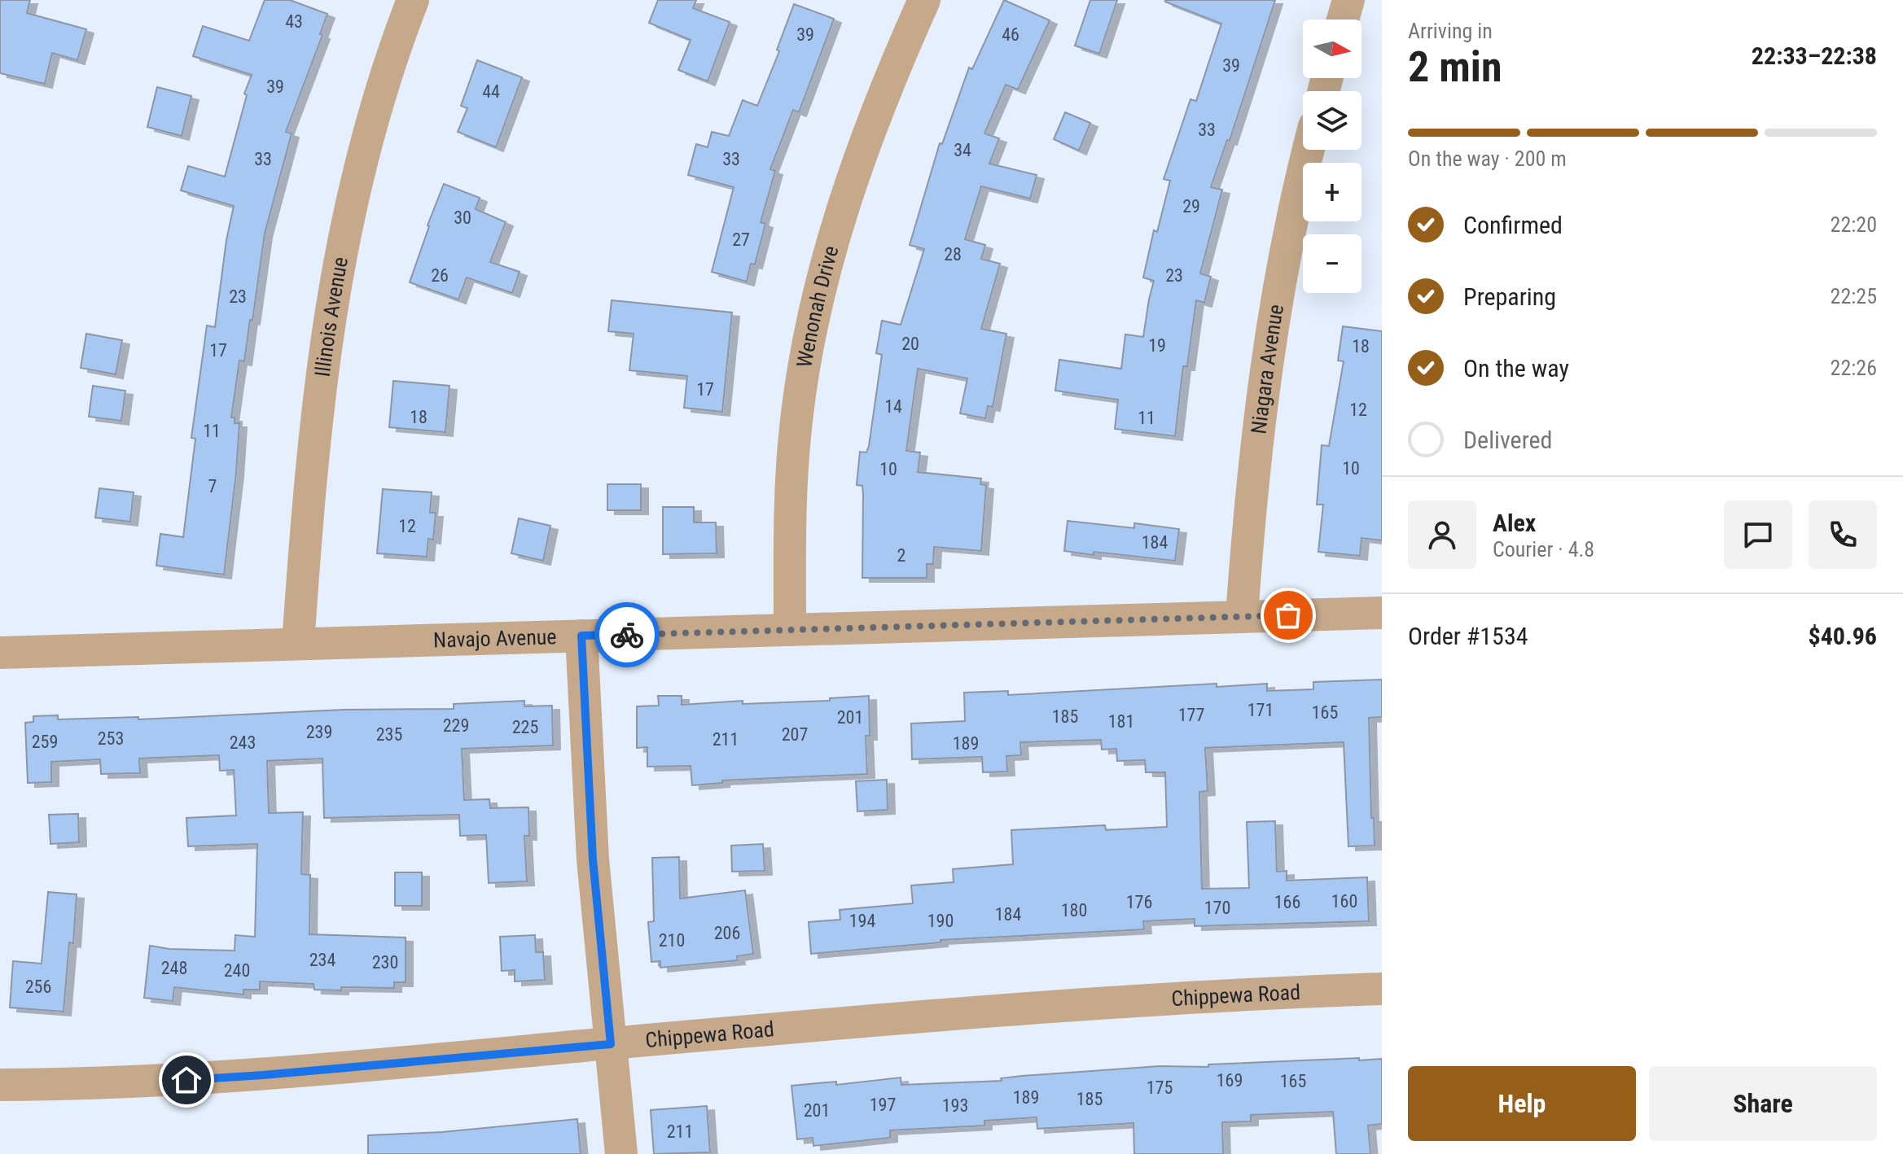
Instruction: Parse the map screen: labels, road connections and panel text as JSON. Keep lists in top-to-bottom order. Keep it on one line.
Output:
{"streets":{"street":["Wenonah Drive","Illinois Avenue","Niagara Avenue","Navajo Avenue","Chippewa Road"]},"crossings":[["Wenonah Drive","Navajo Avenue"],["Illinois Avenue","Navajo Avenue"],["Niagara Avenue","Navajo Avenue"]],"house_numbers":["43","39","46","39","39","44","33","34","33","33","29","30","27","28","26","23","23","20","19","18","17","17","14","12","18","11","11","10","10","7","12","184","2","171","165","177","185","201","181","229","225","239","235","207","253","211","259","243","189","160","176","166","170","180","184","194","190","206","210","234","230","248","240","256","169","165","175","189","185","197","193","201","211"],"north":"right","page":{"heading":["2 min","Arriving in","22:33–22:38"],"panel":["Alex","Courier · 4.8","Order #1534","$40.96"],"map_buttons":["+","−"],"bar":"On the way · 200 m","list":[["Confirmed","22:20"],["Preparing","22:25"],["On the way","22:26"],"Delivered"],"buttons":["Help","Share"]}}
